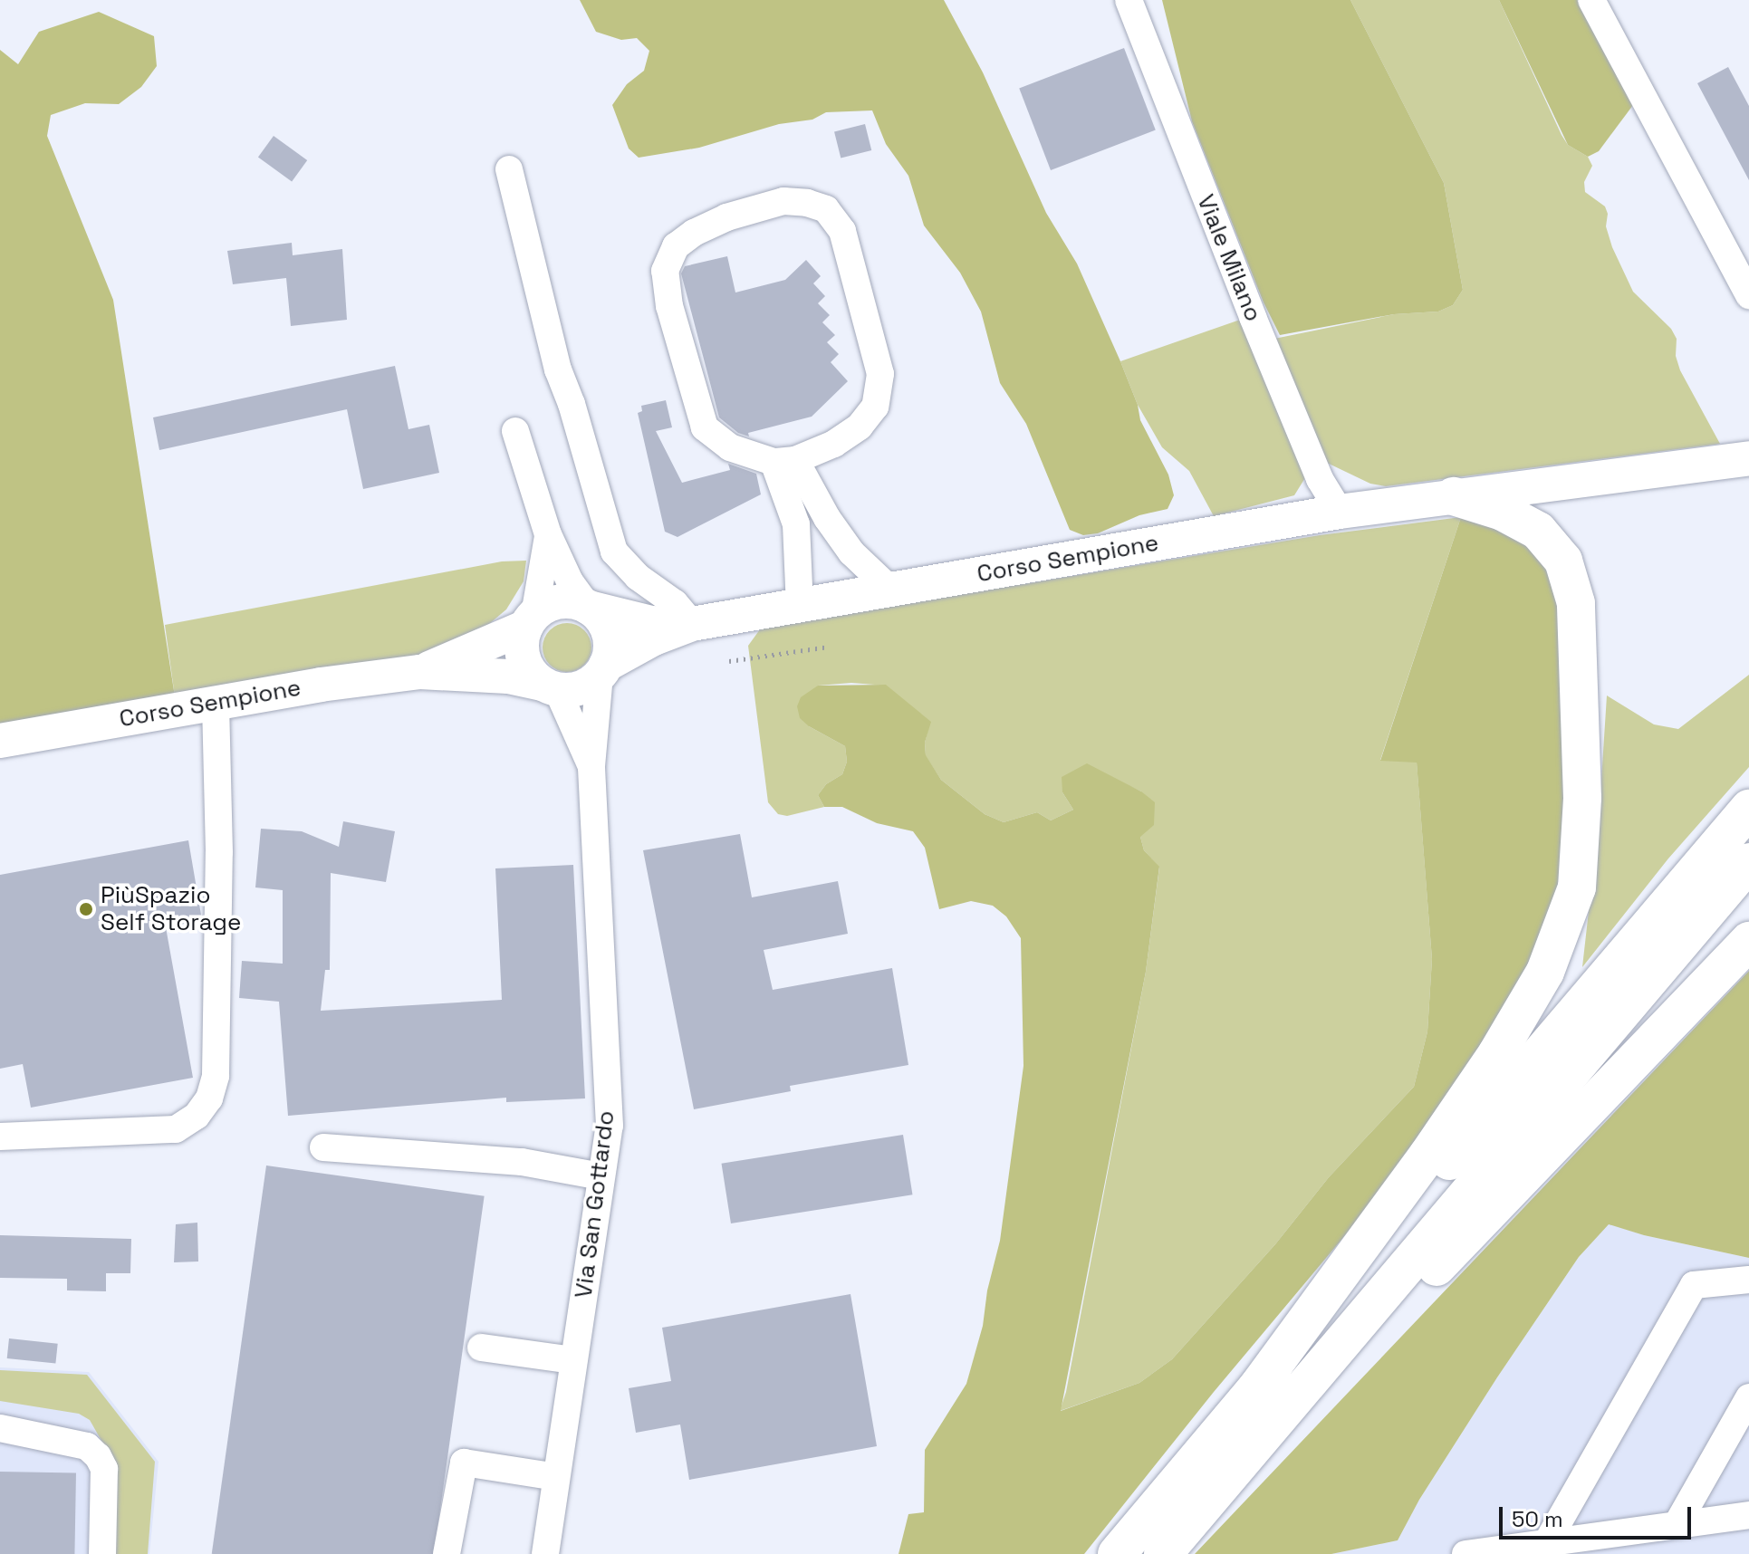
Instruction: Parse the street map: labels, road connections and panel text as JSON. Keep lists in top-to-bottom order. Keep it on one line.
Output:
{"streets":{"main road":["Corso Sempione"],"street":["Viale Milano","Via San Gottardo"]},"crossings":[["Viale Milano","Corso Sempione"],["Corso Sempione","Via San Gottardo"]],"places":["PiùSpazio Self Storage"],"scale_bar":"50 m"}
